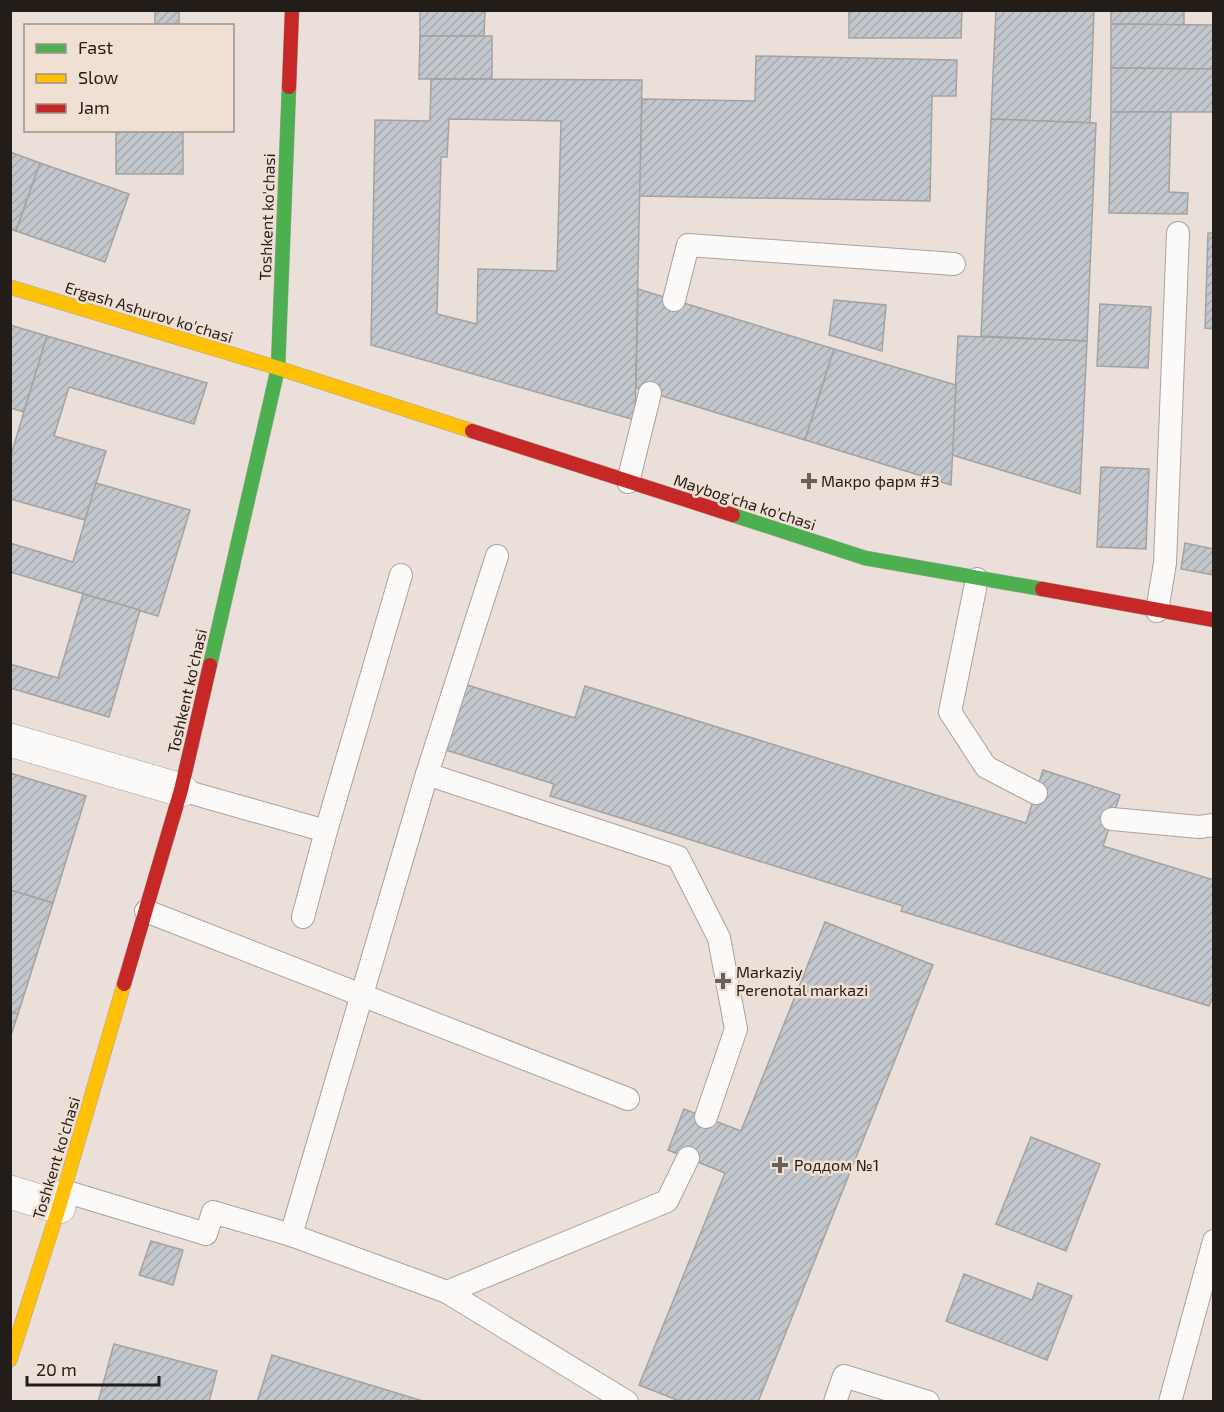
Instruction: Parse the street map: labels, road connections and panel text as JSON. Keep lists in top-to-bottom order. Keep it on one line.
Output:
{"streets":{"main road":["Toshkent ko'chasi","Ergash Ashurov ko'chasi","Maybog'cha ko'chasi"]},"crossings":[["Toshkent ko'chasi","Ergash Ashurov ko'chasi"],["Toshkent ko'chasi","Maybog'cha ko'chasi"],["Ergash Ashurov ko'chasi","Maybog'cha ko'chasi"]],"places":{"health":["Макро фарм #3","Markaziy Perenotal markazi","Роддом №1"]},"legend":["Fast","Slow","Jam"],"scale_bar":"20 m"}
